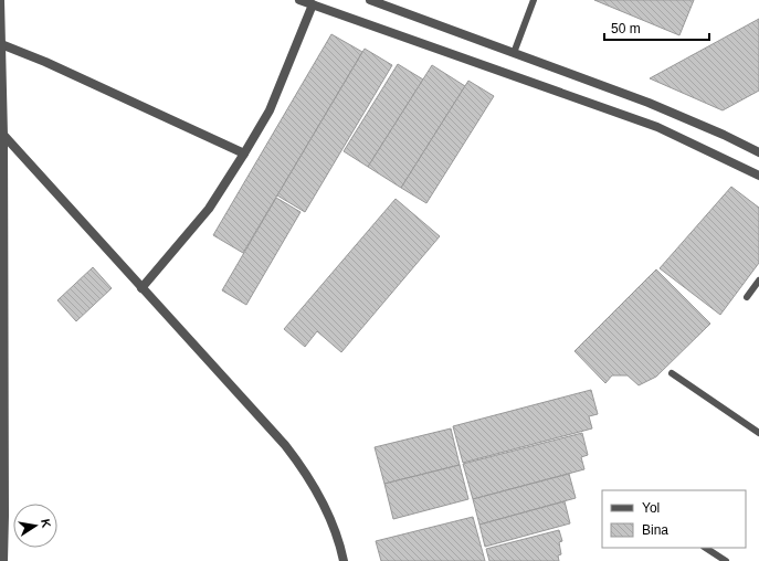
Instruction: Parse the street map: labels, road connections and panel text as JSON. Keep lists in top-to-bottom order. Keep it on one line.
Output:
{"legend":["Yol","Bina"],"scale_bar":"50 m","north":"right"}
